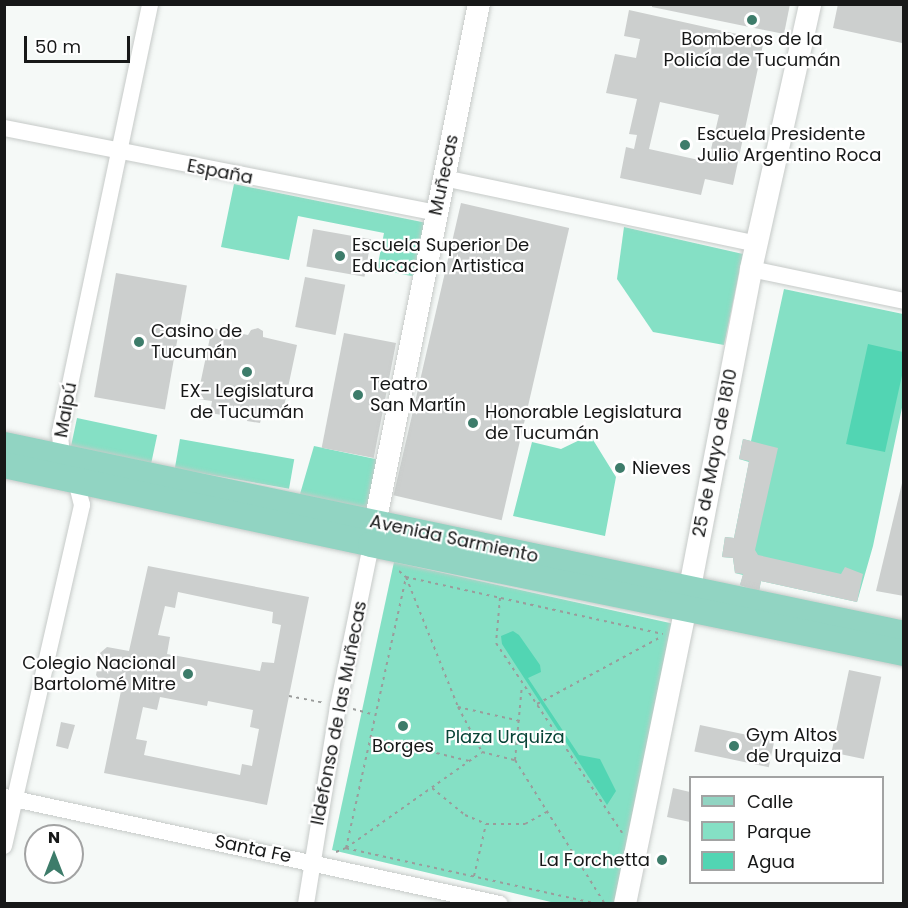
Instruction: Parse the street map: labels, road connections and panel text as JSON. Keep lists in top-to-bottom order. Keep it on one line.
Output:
{"streets":{"main road":["Avenida Sarmiento"],"street":["España","Muñecas","Maipú","25 de Mayo de 1810","Ildefonso de las Muñecas","Santa Fe"]},"crossings":[["España","Muñecas"],["España","Maipú"],["Muñecas","Avenida Sarmiento"],["Muñecas","Ildefonso de las Muñecas"],["Maipú","Avenida Sarmiento"],["Maipú","Santa Fe"],["25 de Mayo de 1810","Avenida Sarmiento"],["Avenida Sarmiento","Ildefonso de las Muñecas"],["Ildefonso de las Muñecas","Santa Fe"]],"parks":["Plaza Urquiza"],"places":["Bomberos de la Policía de Tucumán","Escuela Presidente Julio Argentino Roca","Escuela Superior De Educacion Artistica","Casino de Tucumán","EX- Legislatura de Tucumán","Teatro San Martín","Honorable Legislatura de Tucumán","Nieves","Colegio Nacional Bartolomé Mitre","Borges","Gym Altos de Urquiza","La Forchetta"],"legend":["Calle","Parque","Agua"],"scale_bar":"50 m","north":"top"}
